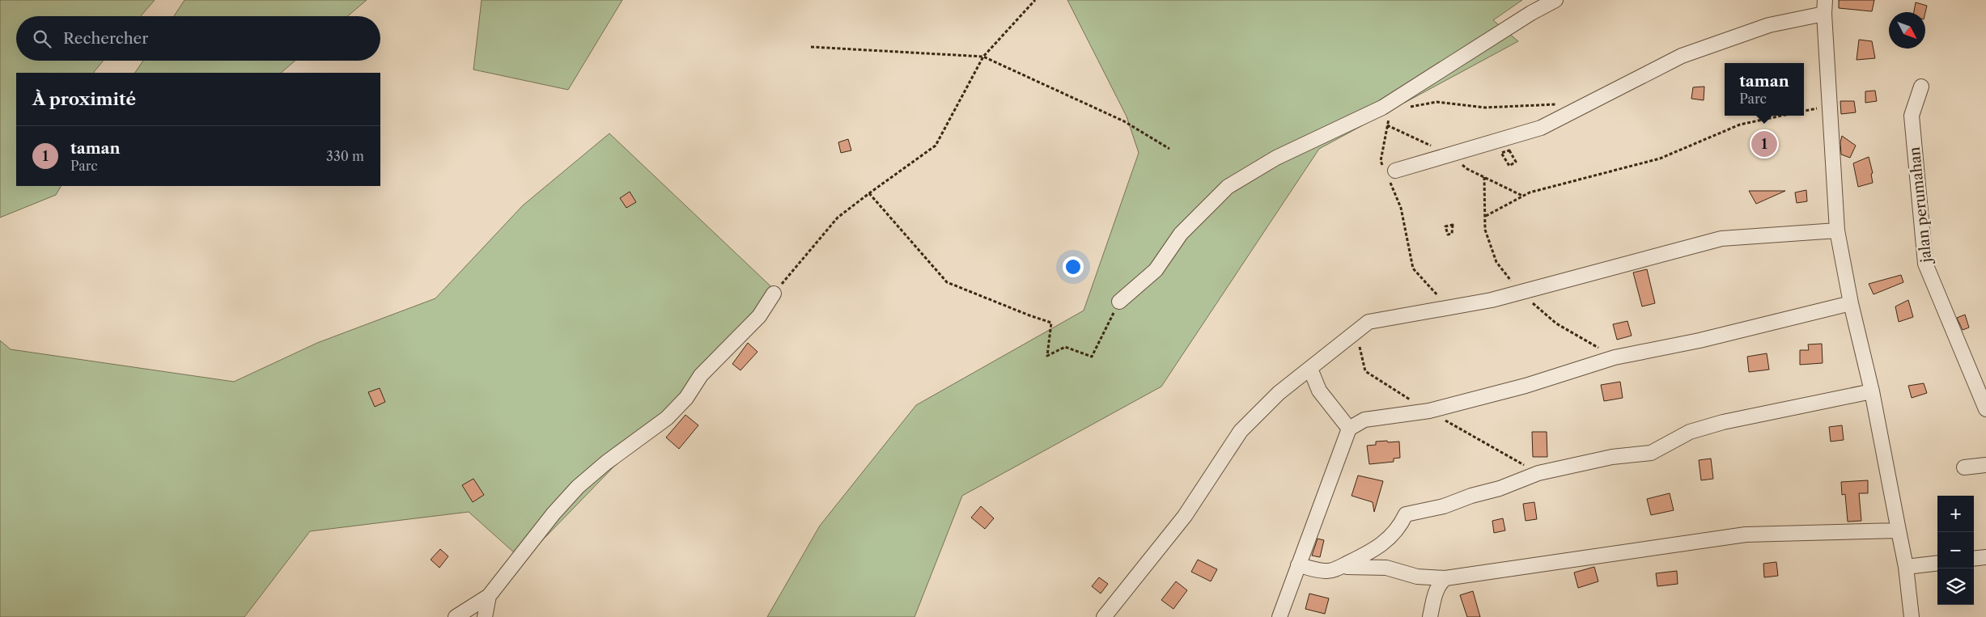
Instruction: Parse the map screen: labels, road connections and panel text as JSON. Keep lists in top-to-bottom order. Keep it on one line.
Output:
{"streets":{"street":["jalan perumahan"]},"north":"bottom right","page":{"search":"Rechercher","popup":["taman","Parc"],"heading":"À proximité","list":[{"mark":"1","name":"taman","note":"Parc","value":"330 m"}],"pins":"1","map_buttons":["+","−"]}}
